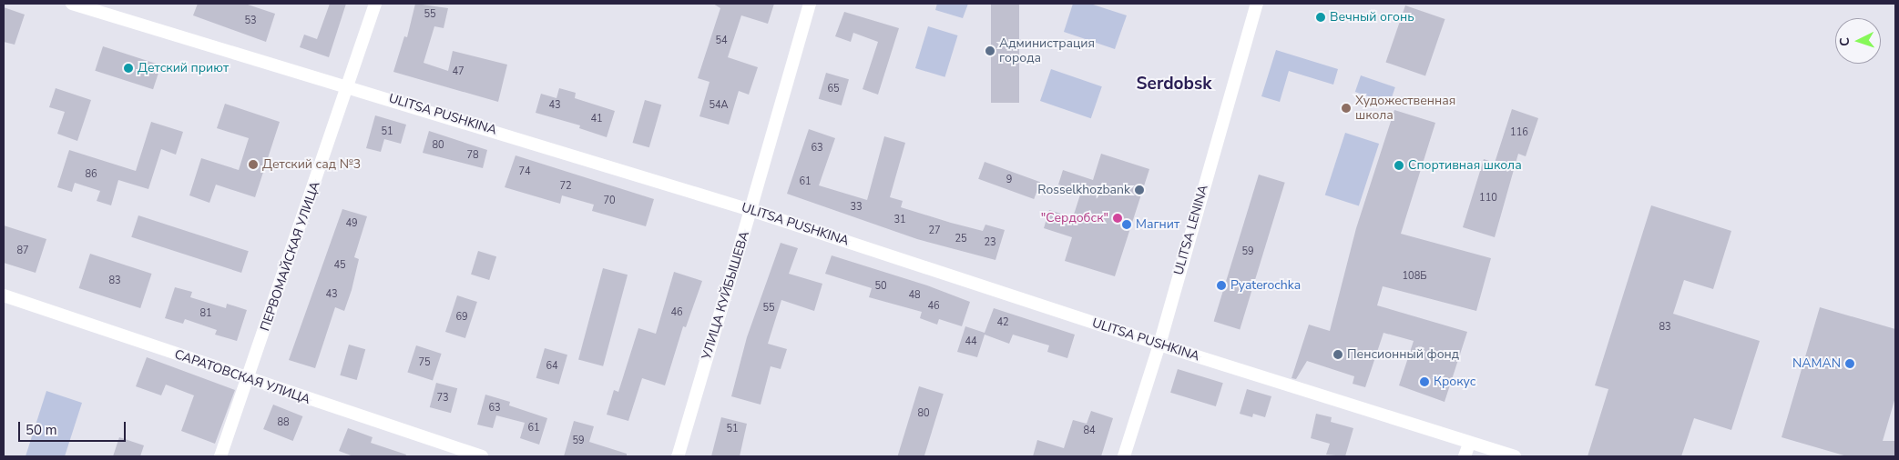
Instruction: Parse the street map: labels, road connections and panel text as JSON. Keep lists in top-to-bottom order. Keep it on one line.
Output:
{"streets":{"street":["ULITSA PUSHKINA","ULITSA LENINA","ПЕРВОМАЙСКАЯ УЛИЦА","УЛИЦА КУЙБЫШЕВА","САРАТОВСКАЯ УЛИЦА"]},"crossings":[["ULITSA PUSHKINA","ULITSA LENINA"],["ULITSA PUSHKINA","ПЕРВОМАЙСКАЯ УЛИЦА"],["ULITSA PUSHKINA","УЛИЦА КУЙБЫШЕВА"],["ПЕРВОМАЙСКАЯ УЛИЦА","САРАТОВСКАЯ УЛИЦА"]],"districts":["Serdobsk"],"places":["Вечный огонь","Администрация города","Детский приют","Художественная школа","Детский сад №3","Спортивная школа","Rosselkhozbank","\"Сердобск\"","Магнит","Pyaterochka","Пенсионный фонд","NAMAN","Крокус"],"house_numbers":["55","53","54","47","65","43","54А","41","51","116","80","63","78","74","86","9","61","72","110","70","33","31","49","27","25","23","87","59","45","108Б","83","50","43","48","46","55","46","81","69","42","83","44","75","64","73","63","80","88","61","51","84","59"],"scale_bar":"50 m","north":"left"}
